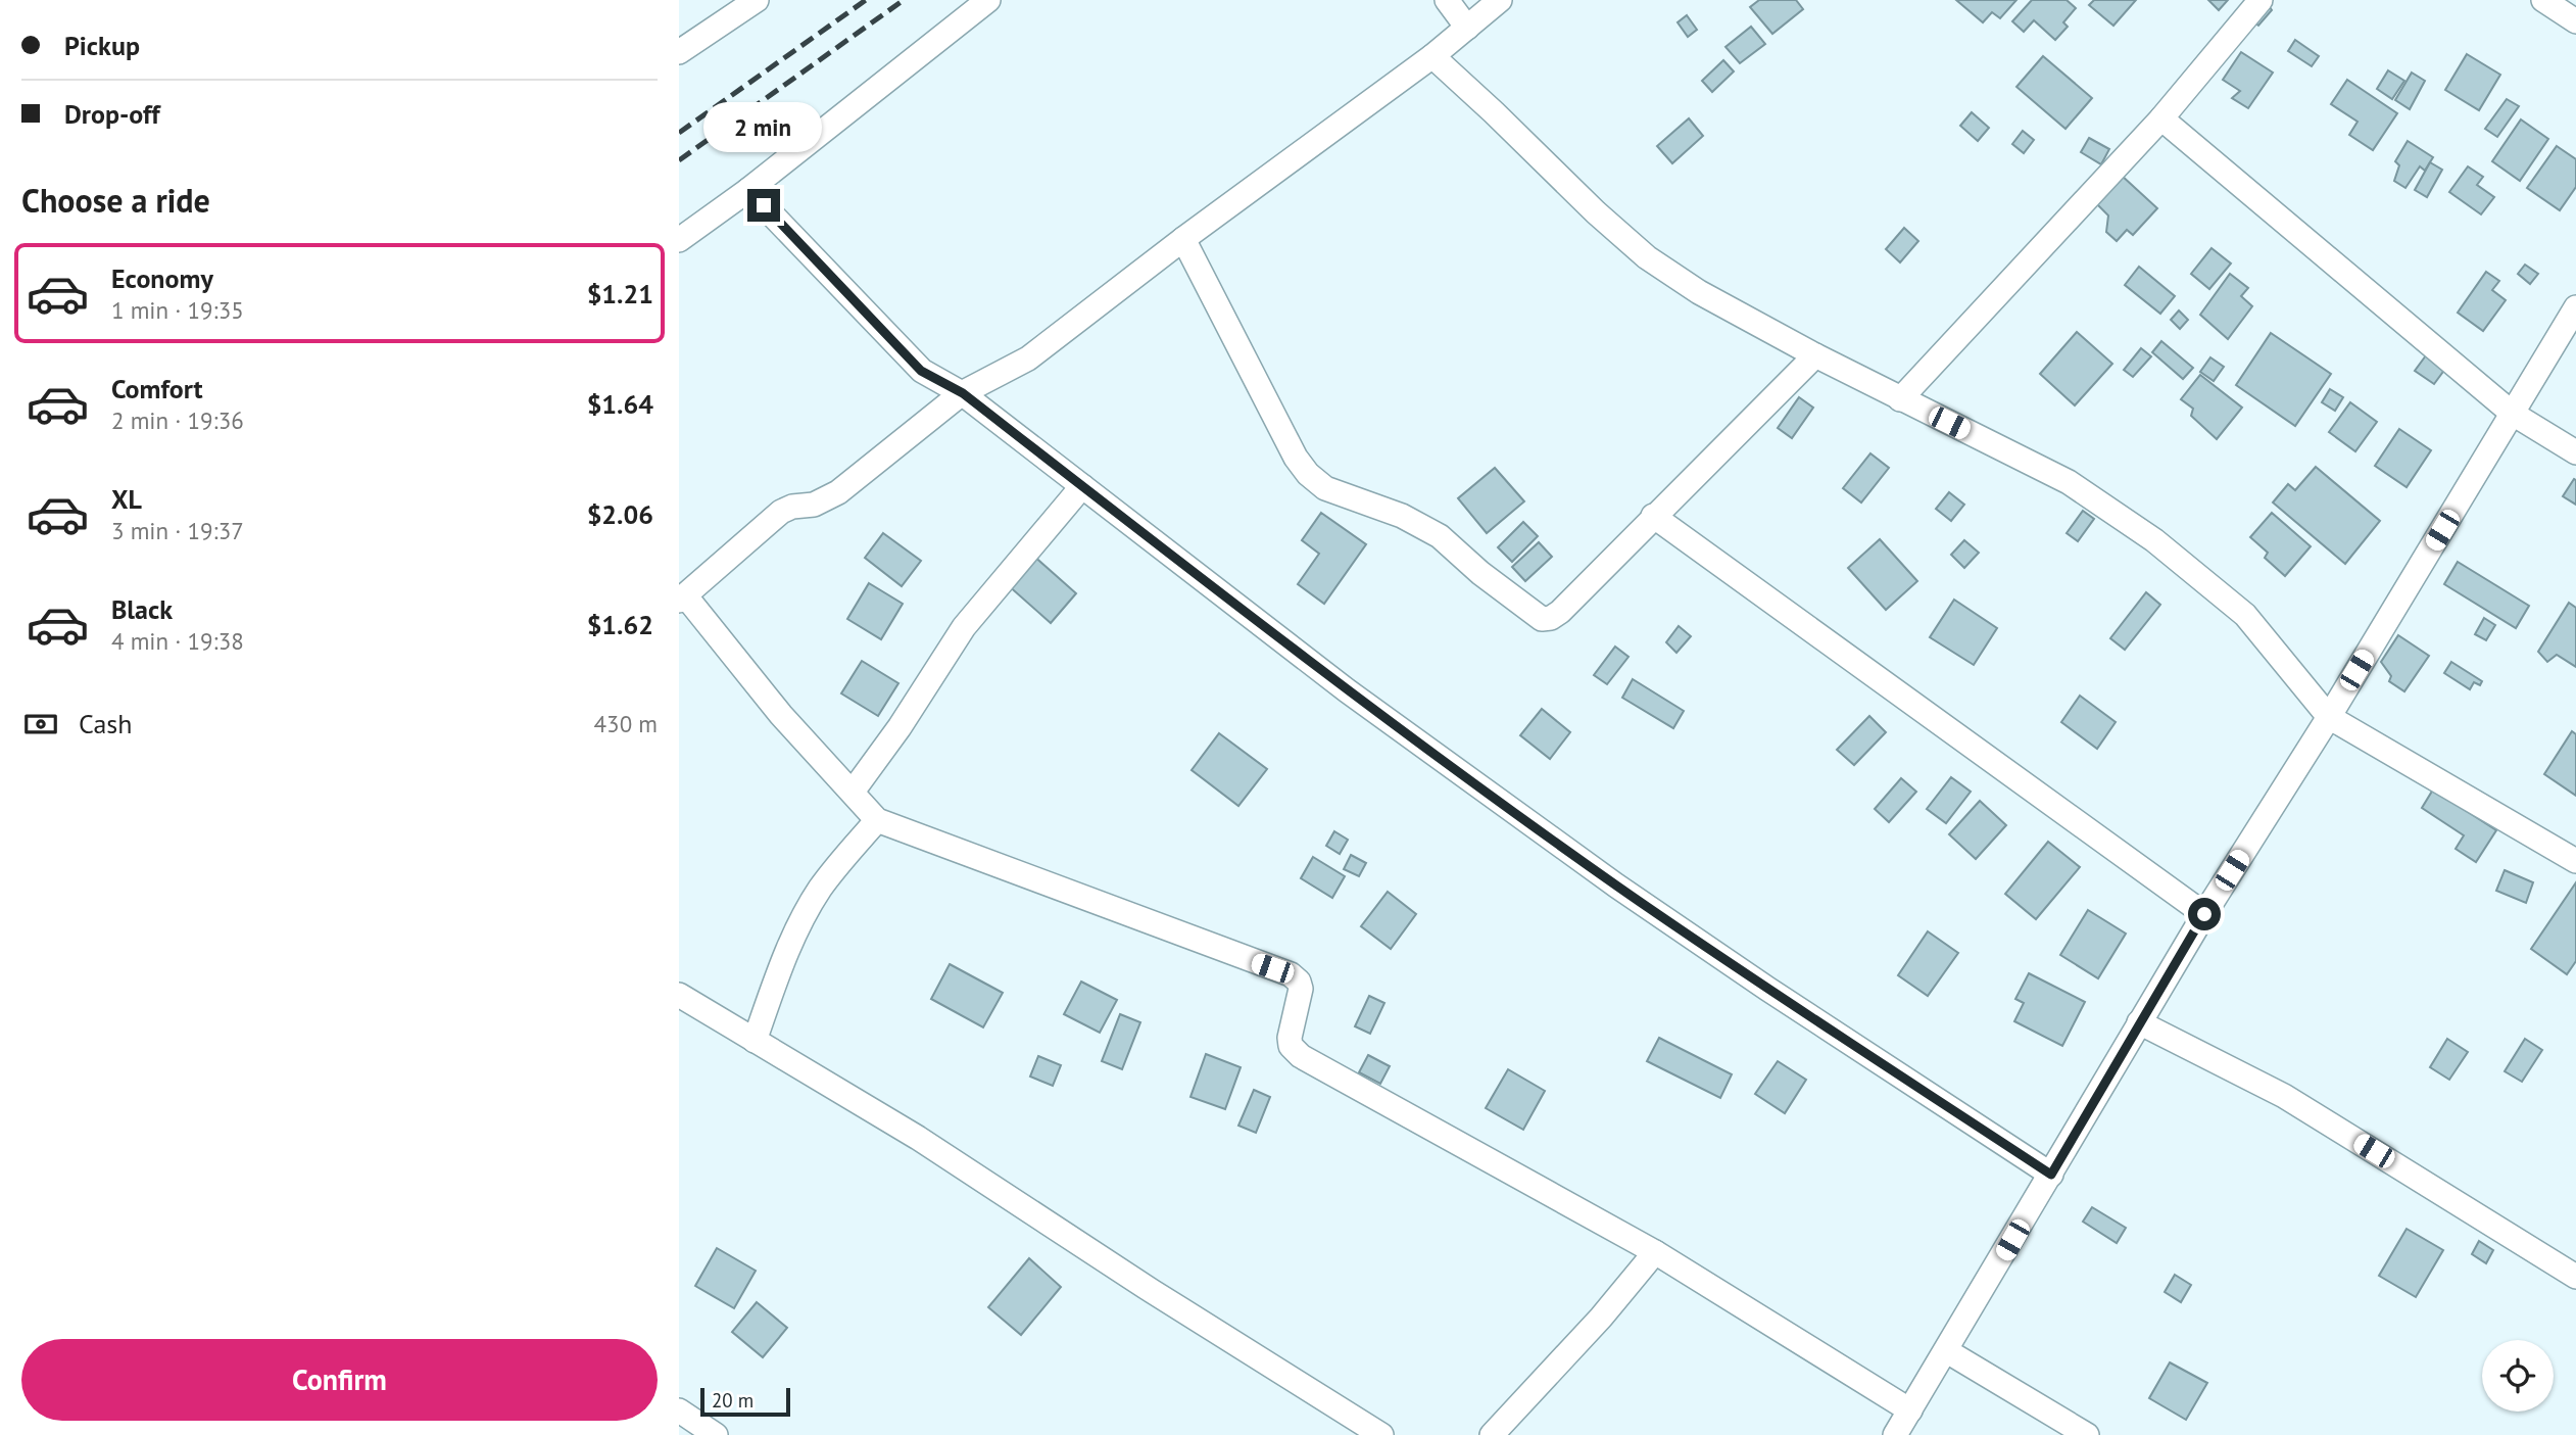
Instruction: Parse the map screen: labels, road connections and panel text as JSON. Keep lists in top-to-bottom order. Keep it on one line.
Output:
{"scale_bar":"20 m","page":{"banner":["Pickup","Drop-off"],"bubble":"2 min","heading":"Choose a ride","list":[{"name":"Economy","note":"1 min · 19:35","value":"$1.21"},{"name":"Comfort","note":"2 min · 19:36","value":"$1.64"},{"name":"XL","note":"3 min · 19:37","value":"$2.06"},{"name":"Black","note":"4 min · 19:38","value":"$1.62"}],"pay":["Cash","430 m"],"buttons":"Confirm","scale":"20 m"}}
